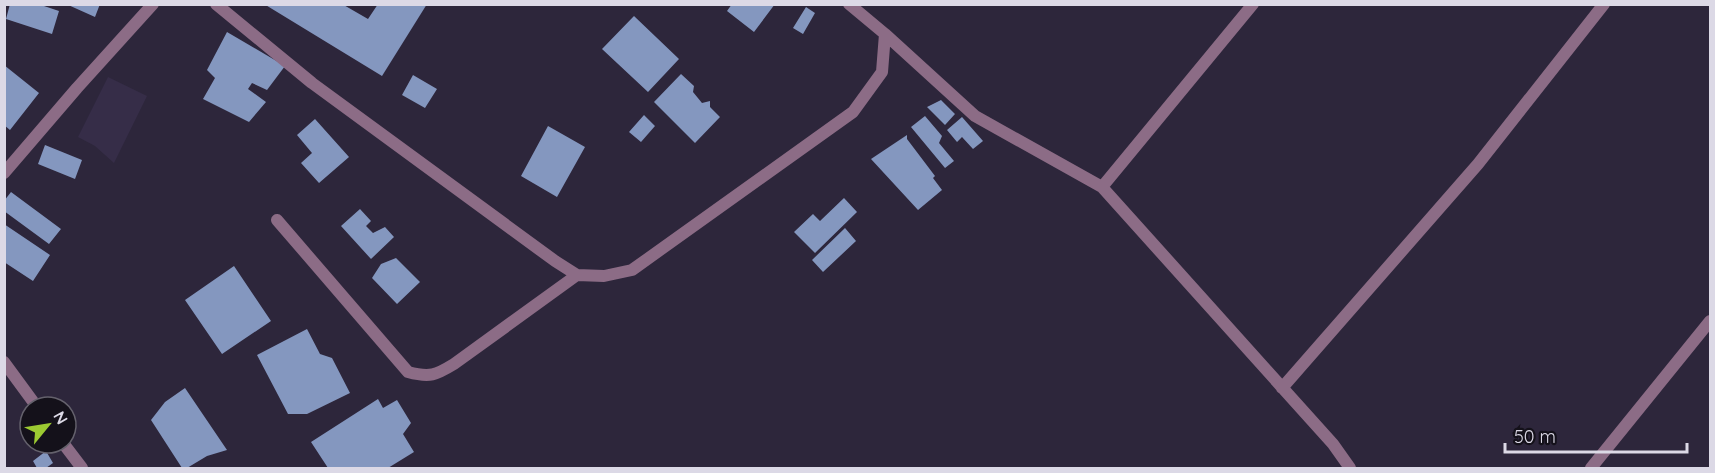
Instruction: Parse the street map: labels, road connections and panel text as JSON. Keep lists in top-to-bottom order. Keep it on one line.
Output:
{"scale_bar":"50 m","north":"top right"}
